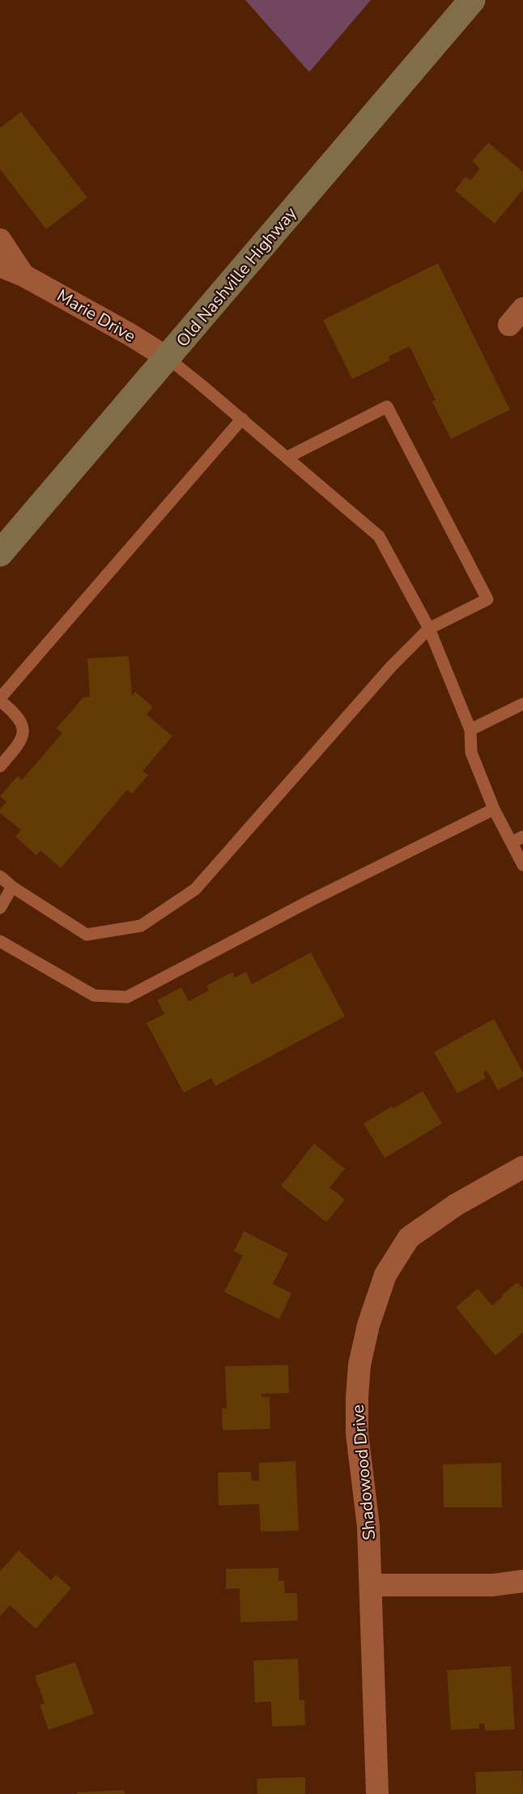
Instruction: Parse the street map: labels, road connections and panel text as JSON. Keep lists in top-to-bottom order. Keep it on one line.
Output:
{"streets":{"main road":["Old Nashville Highway"],"street":["Marie Drive","Shadowood Drive"]},"crossings":[["Old Nashville Highway","Marie Drive"]]}
